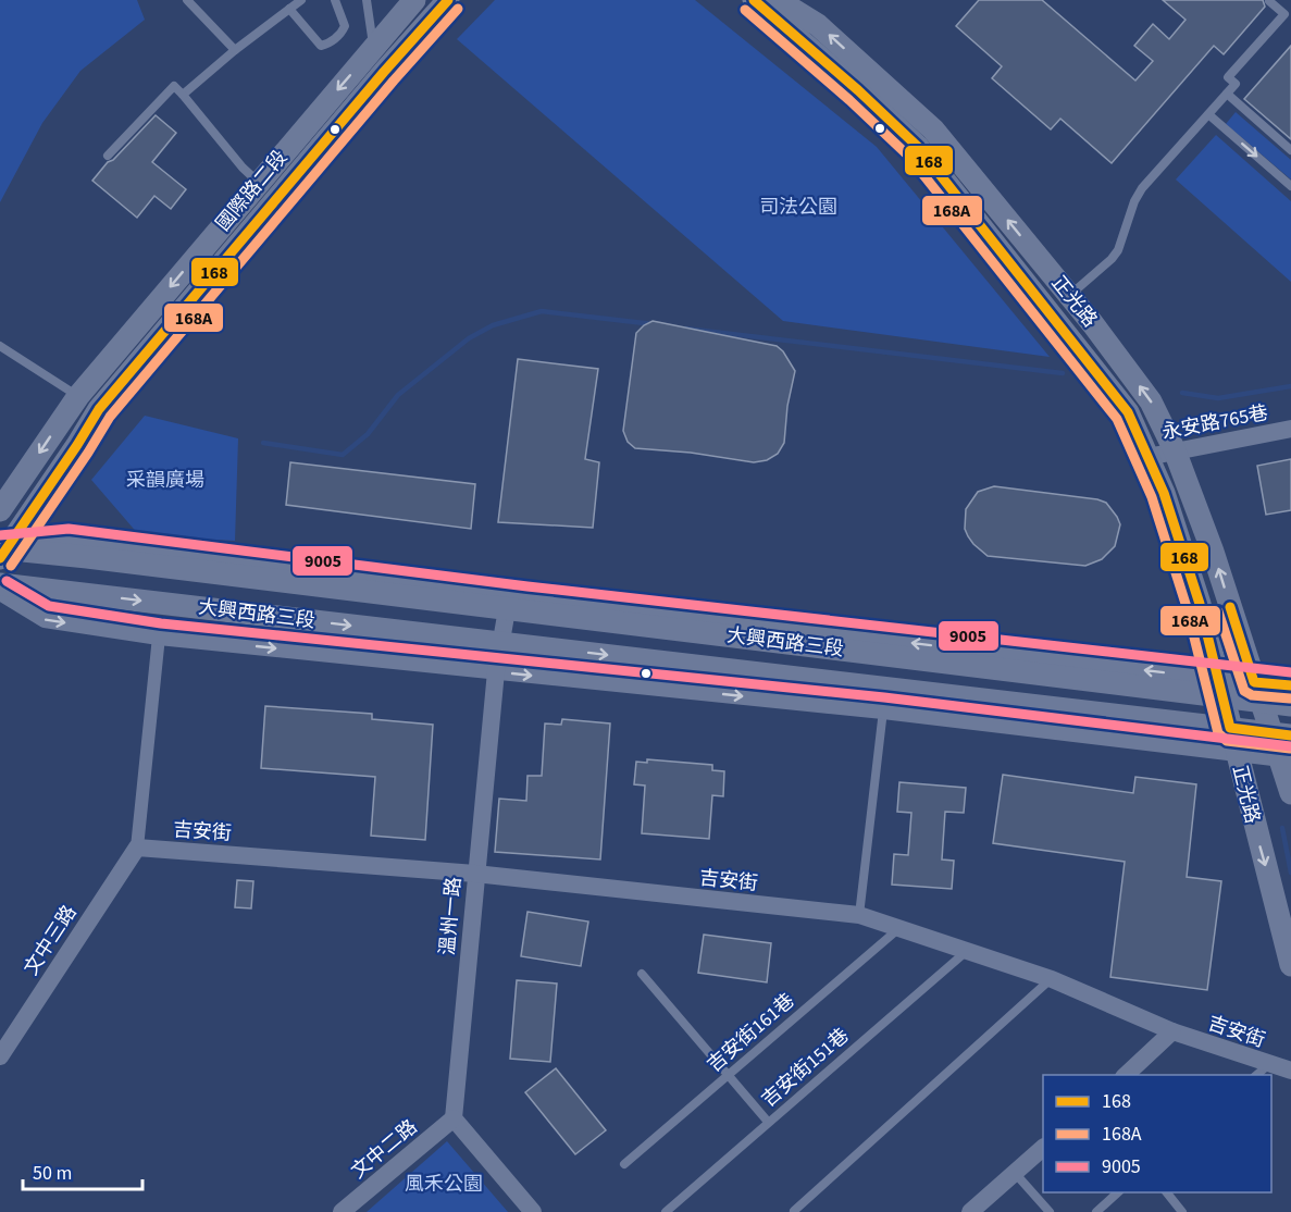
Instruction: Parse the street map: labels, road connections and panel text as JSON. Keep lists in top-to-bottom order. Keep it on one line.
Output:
{"streets":{"street":["國際路二段","正光路","永安路765巷","大興西路三段","吉安街","溫州一路","文中三路","文中二路"],"lane":["吉安街161巷","吉安街151巷"]},"crossings":[["國際路二段","大興西路三段"],["正光路","永安路765巷"],["正光路","大興西路三段"],["大興西路三段","溫州一路"],["吉安街","溫州一路"],["吉安街","文中三路"],["吉安街","吉安街161巷"],["吉安街","吉安街151巷"],["溫州一路","文中二路"]],"parks":["司法公園","采韻廣場","風禾公園"],"lines":["transit line 168","transit line 168A","transit line 9005"],"legend":["168","168A","9005"],"scale_bar":"50 m"}
